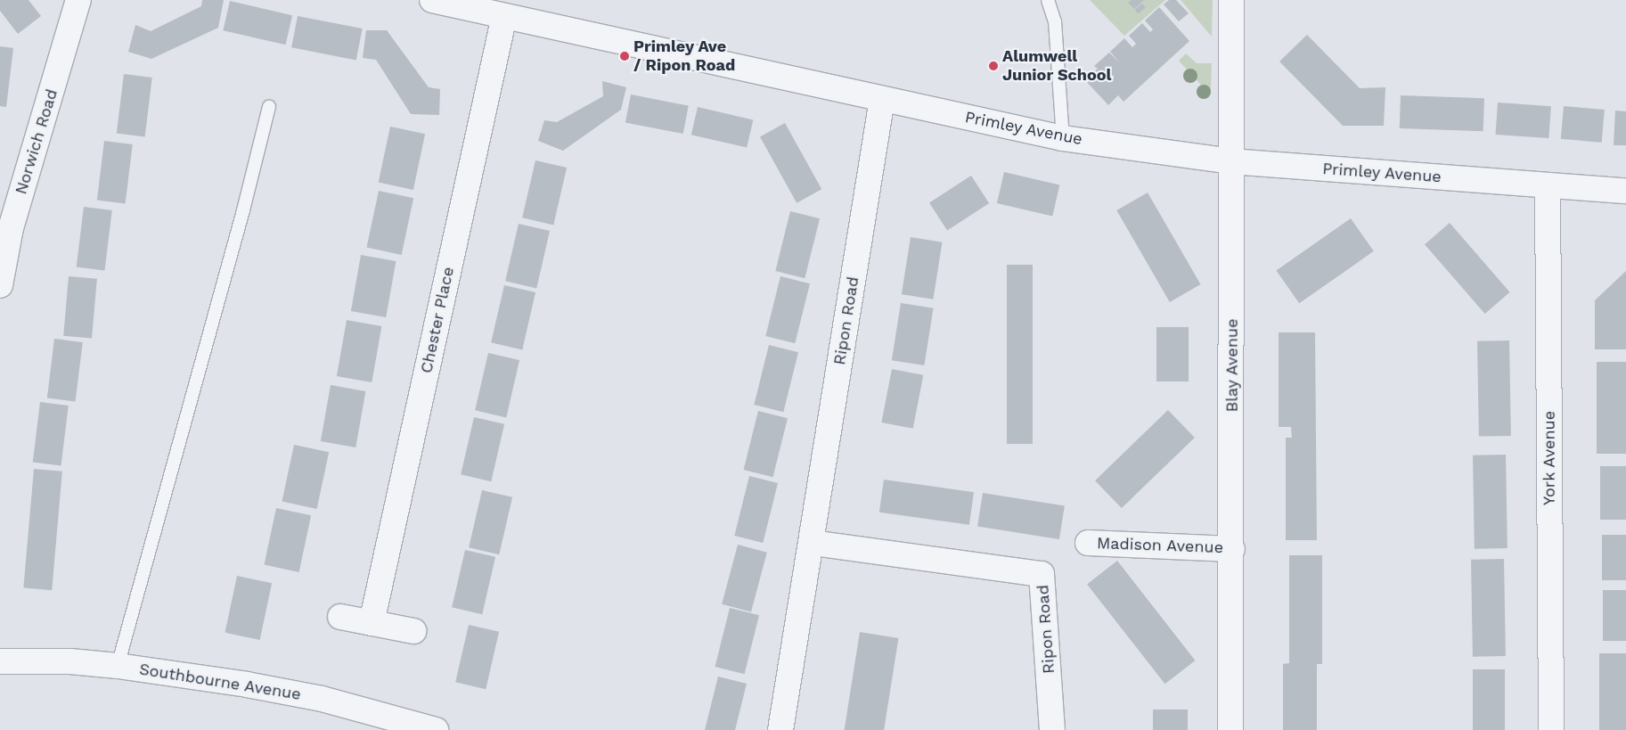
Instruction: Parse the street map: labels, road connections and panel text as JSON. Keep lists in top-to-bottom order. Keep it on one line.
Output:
{"streets":{"street":["Primley Avenue","Norwich Road","Chester Place","Ripon Road","Blay Avenue","York Avenue","Madison Avenue","Southbourne Avenue"]},"crossings":[["Primley Avenue","Chester Place"],["Primley Avenue","Ripon Road"],["Primley Avenue","Blay Avenue"],["Primley Avenue","York Avenue"],["Blay Avenue","Madison Avenue"]],"places":["Primley Ave / Ripon Road","Alumwell Junior School"]}
